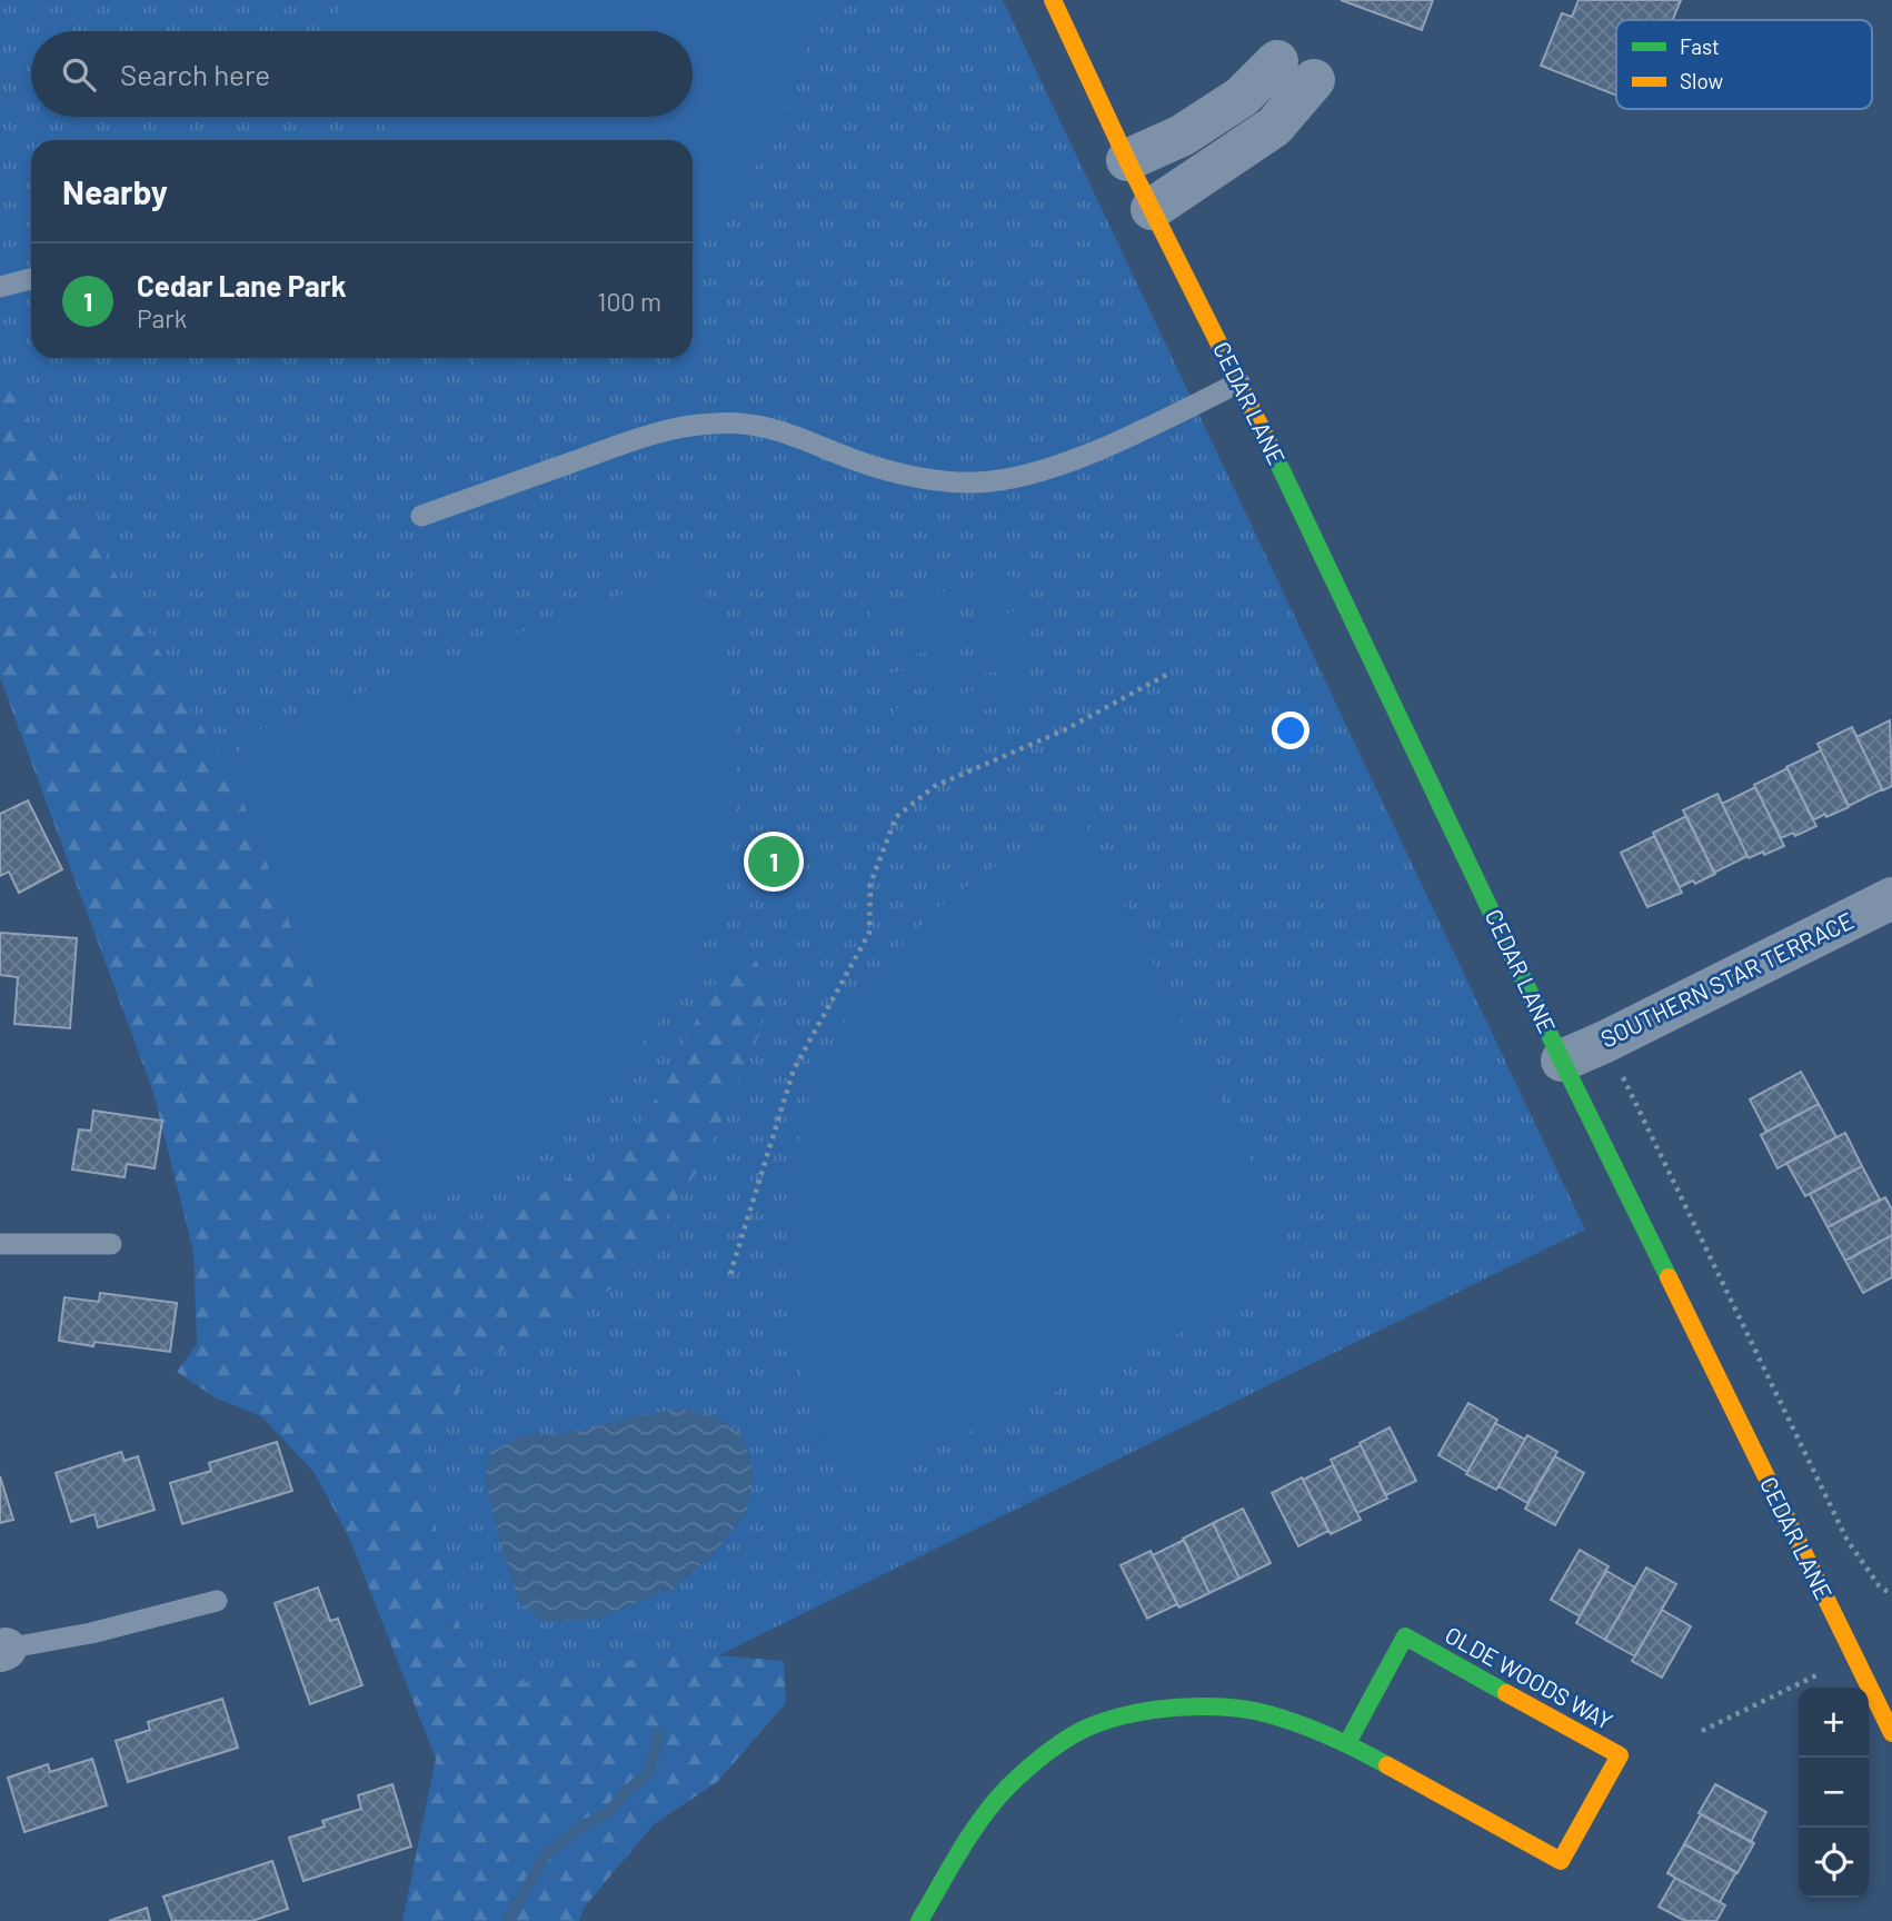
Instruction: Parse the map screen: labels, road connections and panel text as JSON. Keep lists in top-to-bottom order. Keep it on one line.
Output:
{"streets":{"street":["CEDAR LANE","SOUTHERN STAR TERRACE","OLDE WOODS WAY"]},"crossings":[["CEDAR LANE","SOUTHERN STAR TERRACE"]],"legend":["Fast","Slow"],"page":{"search":"Search here","heading":"Nearby","list":[{"mark":"1","name":"Cedar Lane Park","note":"Park","value":"100 m"}],"pins":"1","map_buttons":["+","−"]}}
